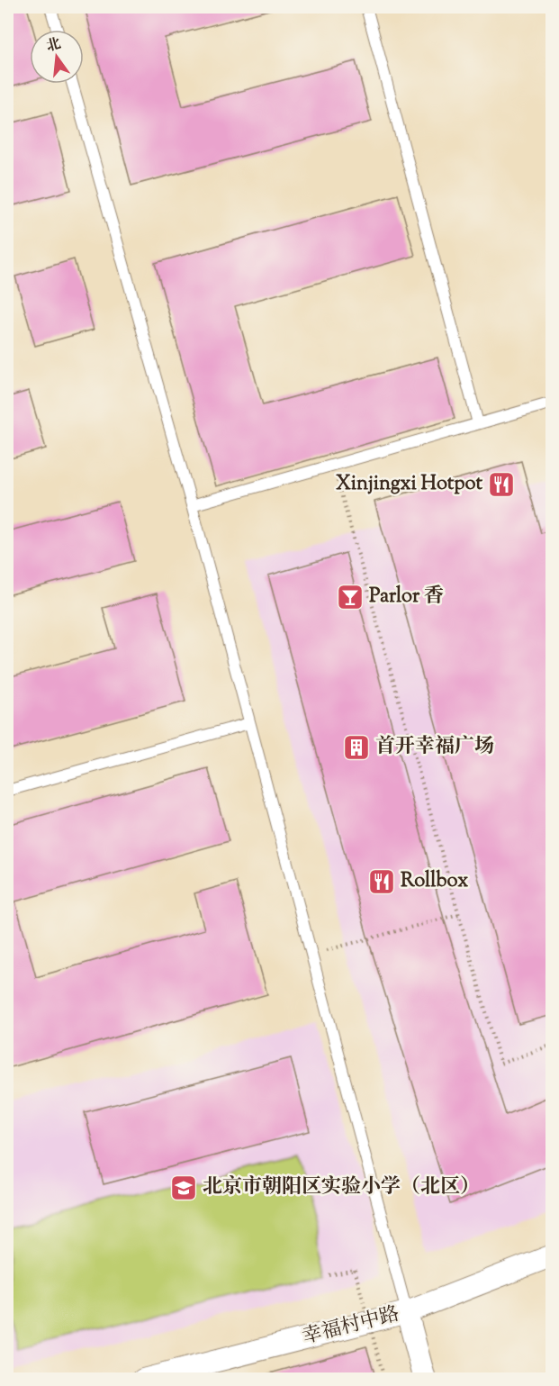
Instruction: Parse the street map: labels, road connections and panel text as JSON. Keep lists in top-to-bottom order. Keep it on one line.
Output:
{"streets":{"street":["幸福村中路"]},"places":{"restaurant":["Xinjingxi Hotpot","Rollbox"],"bar":["Parlor 香"],"building":["首开幸福广场"],"school or university":["北京市朝阳区实验小学（北区）"]},"north":"top"}
